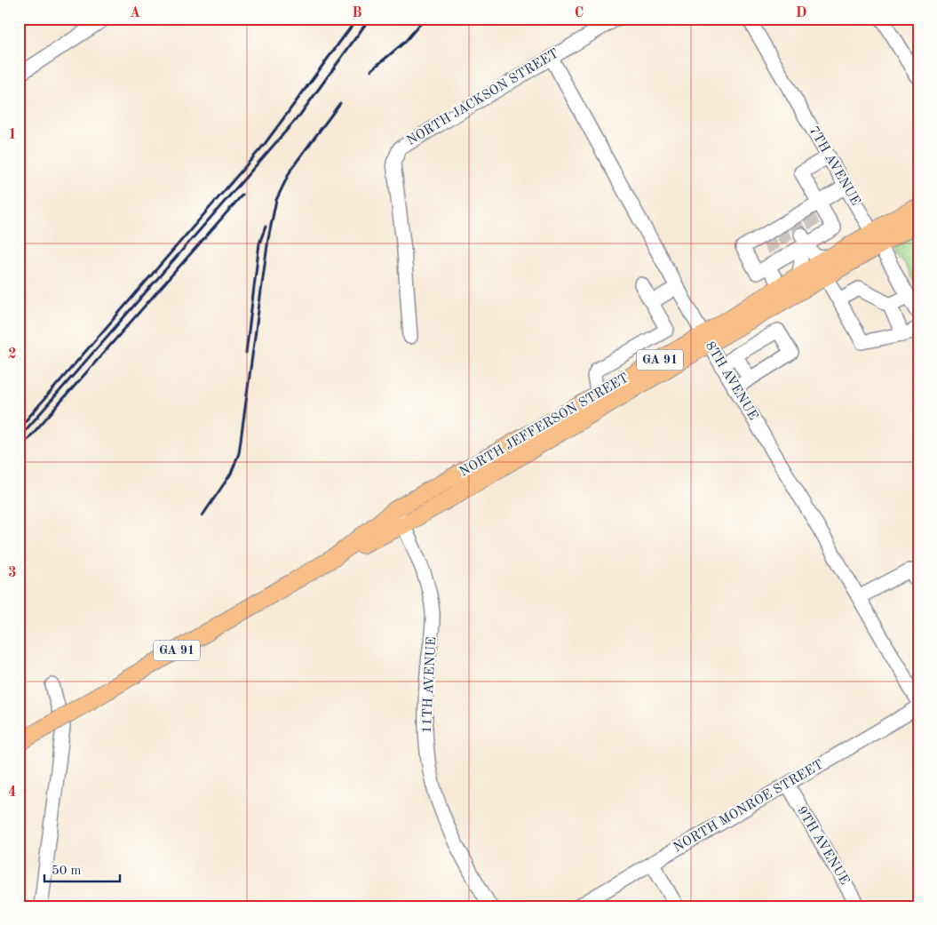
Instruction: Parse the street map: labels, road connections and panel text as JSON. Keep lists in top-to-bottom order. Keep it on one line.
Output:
{"streets":{"main road":["GA 91","NORTH JEFFERSON STREET"],"street":["NORTH JACKSON STREET","7TH AVENUE","8TH AVENUE","11TH AVENUE","NORTH MONROE STREET","9TH AVENUE"]},"crossings":[["NORTH JACKSON STREET","8TH AVENUE"],["7TH AVENUE","NORTH JEFFERSON STREET"],["8TH AVENUE","NORTH JEFFERSON STREET"],["NORTH JEFFERSON STREET","11TH AVENUE"],["NORTH MONROE STREET","9TH AVENUE"]],"scale_bar":"50 m","grid":{"columns":["A","B","C","D"],"rows":["1","2","3","4"]}}
